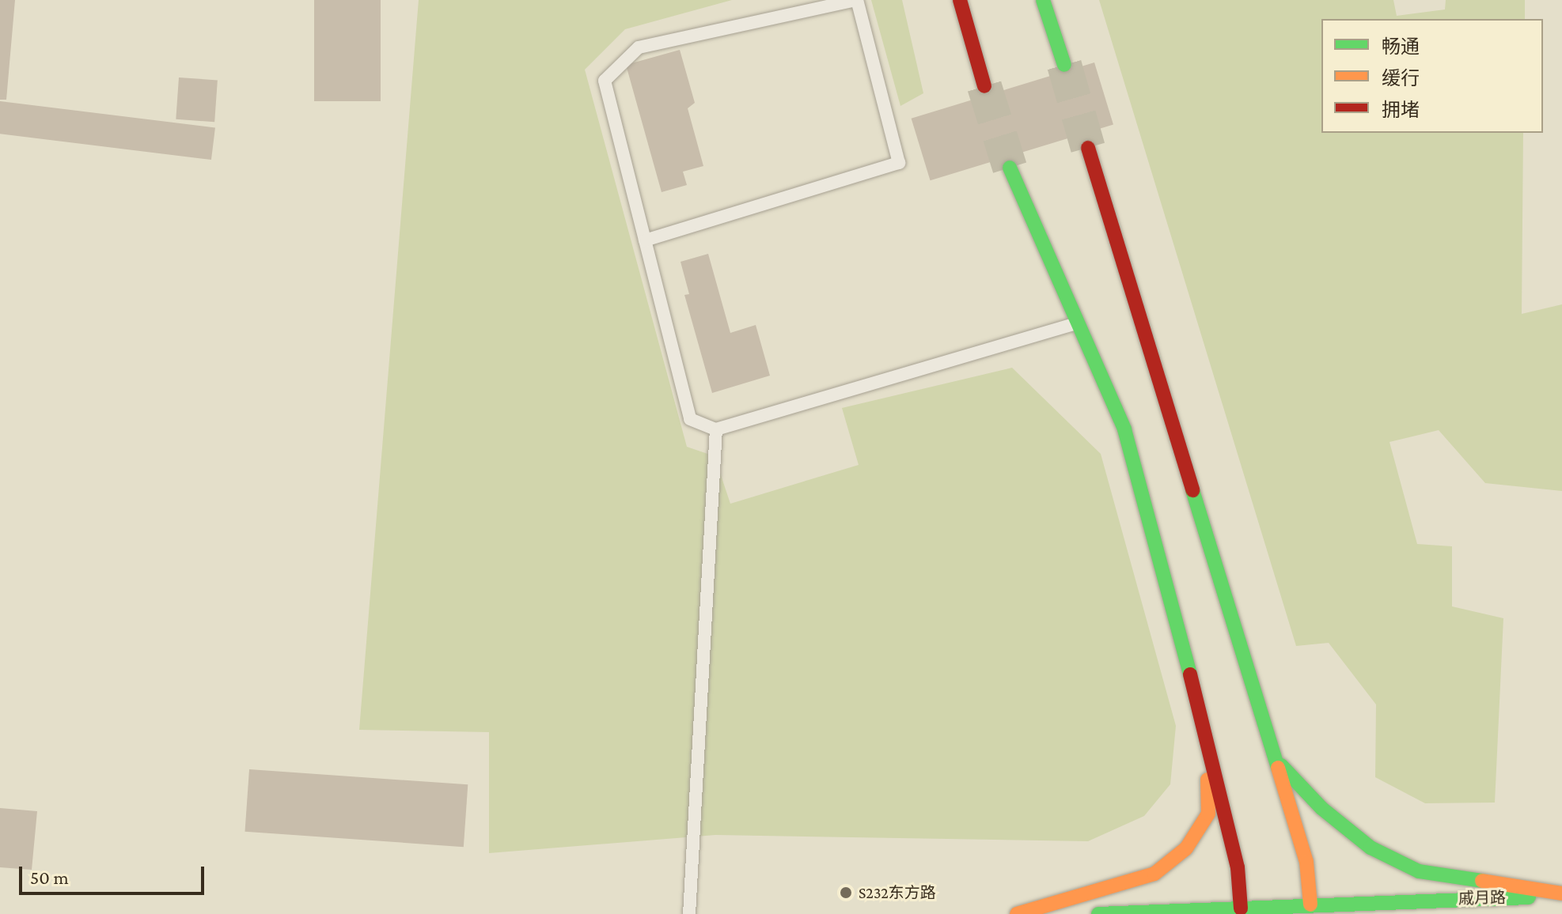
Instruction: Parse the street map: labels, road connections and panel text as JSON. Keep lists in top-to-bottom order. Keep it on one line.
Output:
{"streets":{"main road":["戚月路"]},"places":["S232东方路"],"legend":["畅通","缓行","拥堵"],"scale_bar":"50 m"}
